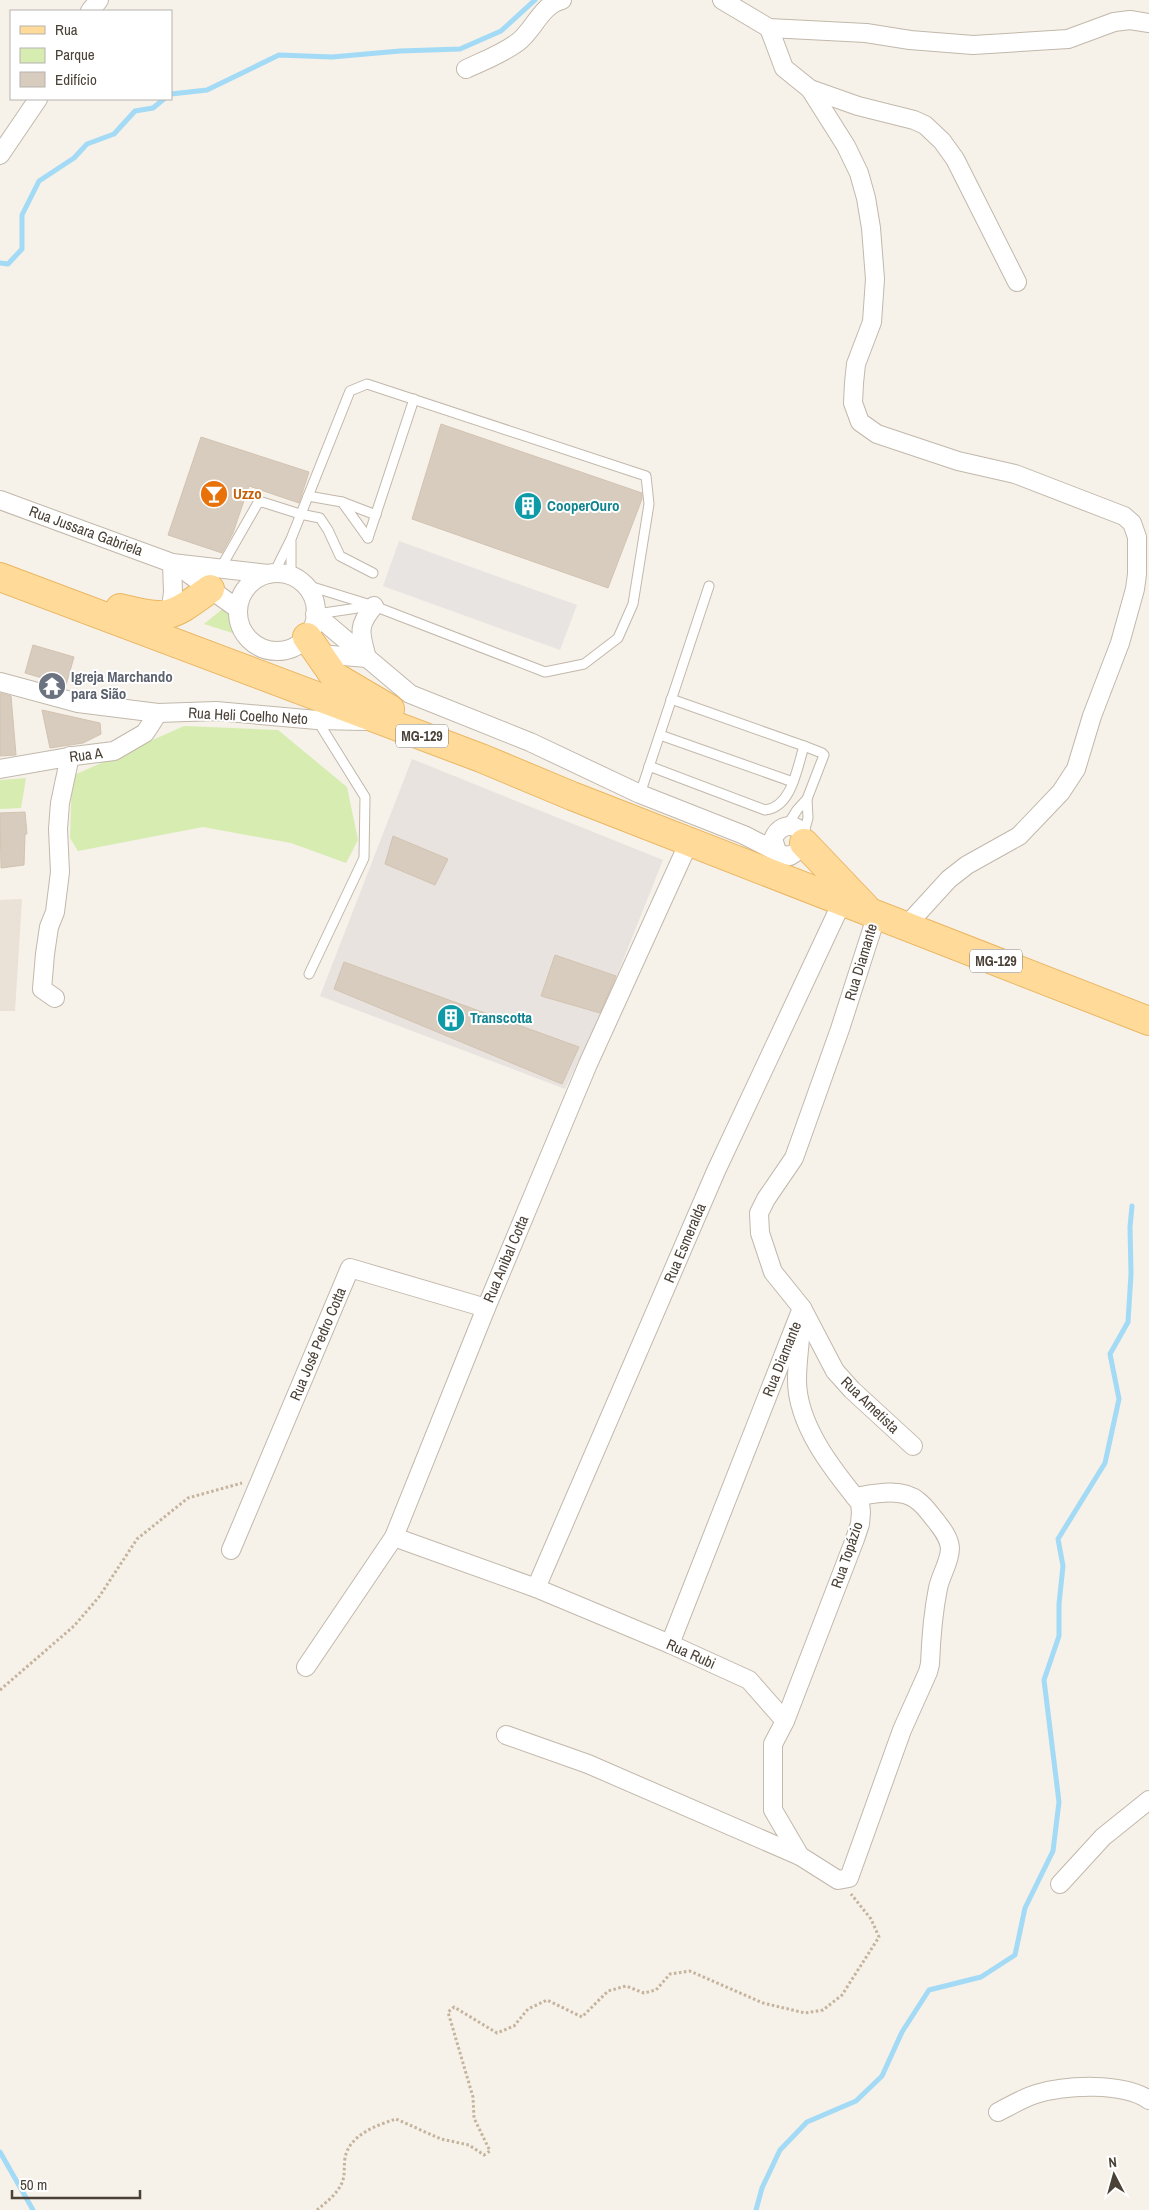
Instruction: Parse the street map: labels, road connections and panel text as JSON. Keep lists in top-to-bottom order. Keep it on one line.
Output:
{"streets":{"main road":["MG-129"],"street":["Rua Jussara Gabriela","Rua Heli Coelho Neto","Rua A","Rua Diamante","Rua Esmeralda","Rua Anibal Cotta","Rua José Pedro Cotta","Rua Ametista","Rua Topázio","Rua Rubi"]},"crossings":[["Rua Heli Coelho Neto","MG-129"],["Rua Heli Coelho Neto","Rua A"],["MG-129","Rua Diamante"],["MG-129","Rua Esmeralda"],["MG-129","Rua Anibal Cotta"],["Rua Diamante","Rua Ametista"],["Rua Diamante","Rua Topázio"],["Rua Diamante","Rua Rubi"],["Rua Esmeralda","Rua Rubi"],["Rua Anibal Cotta","Rua José Pedro Cotta"],["Rua Anibal Cotta","Rua Rubi"],["Rua Ametista","Rua Topázio"],["Rua Topázio","Rua Rubi"]],"places":{"bar":["Uzzo"],"building":["CooperOuro","Transcotta"],"temple":["Igreja Marchando para Sião"]},"legend":["Rua","Parque","Edifício"],"scale_bar":"50 m","north":"top"}
